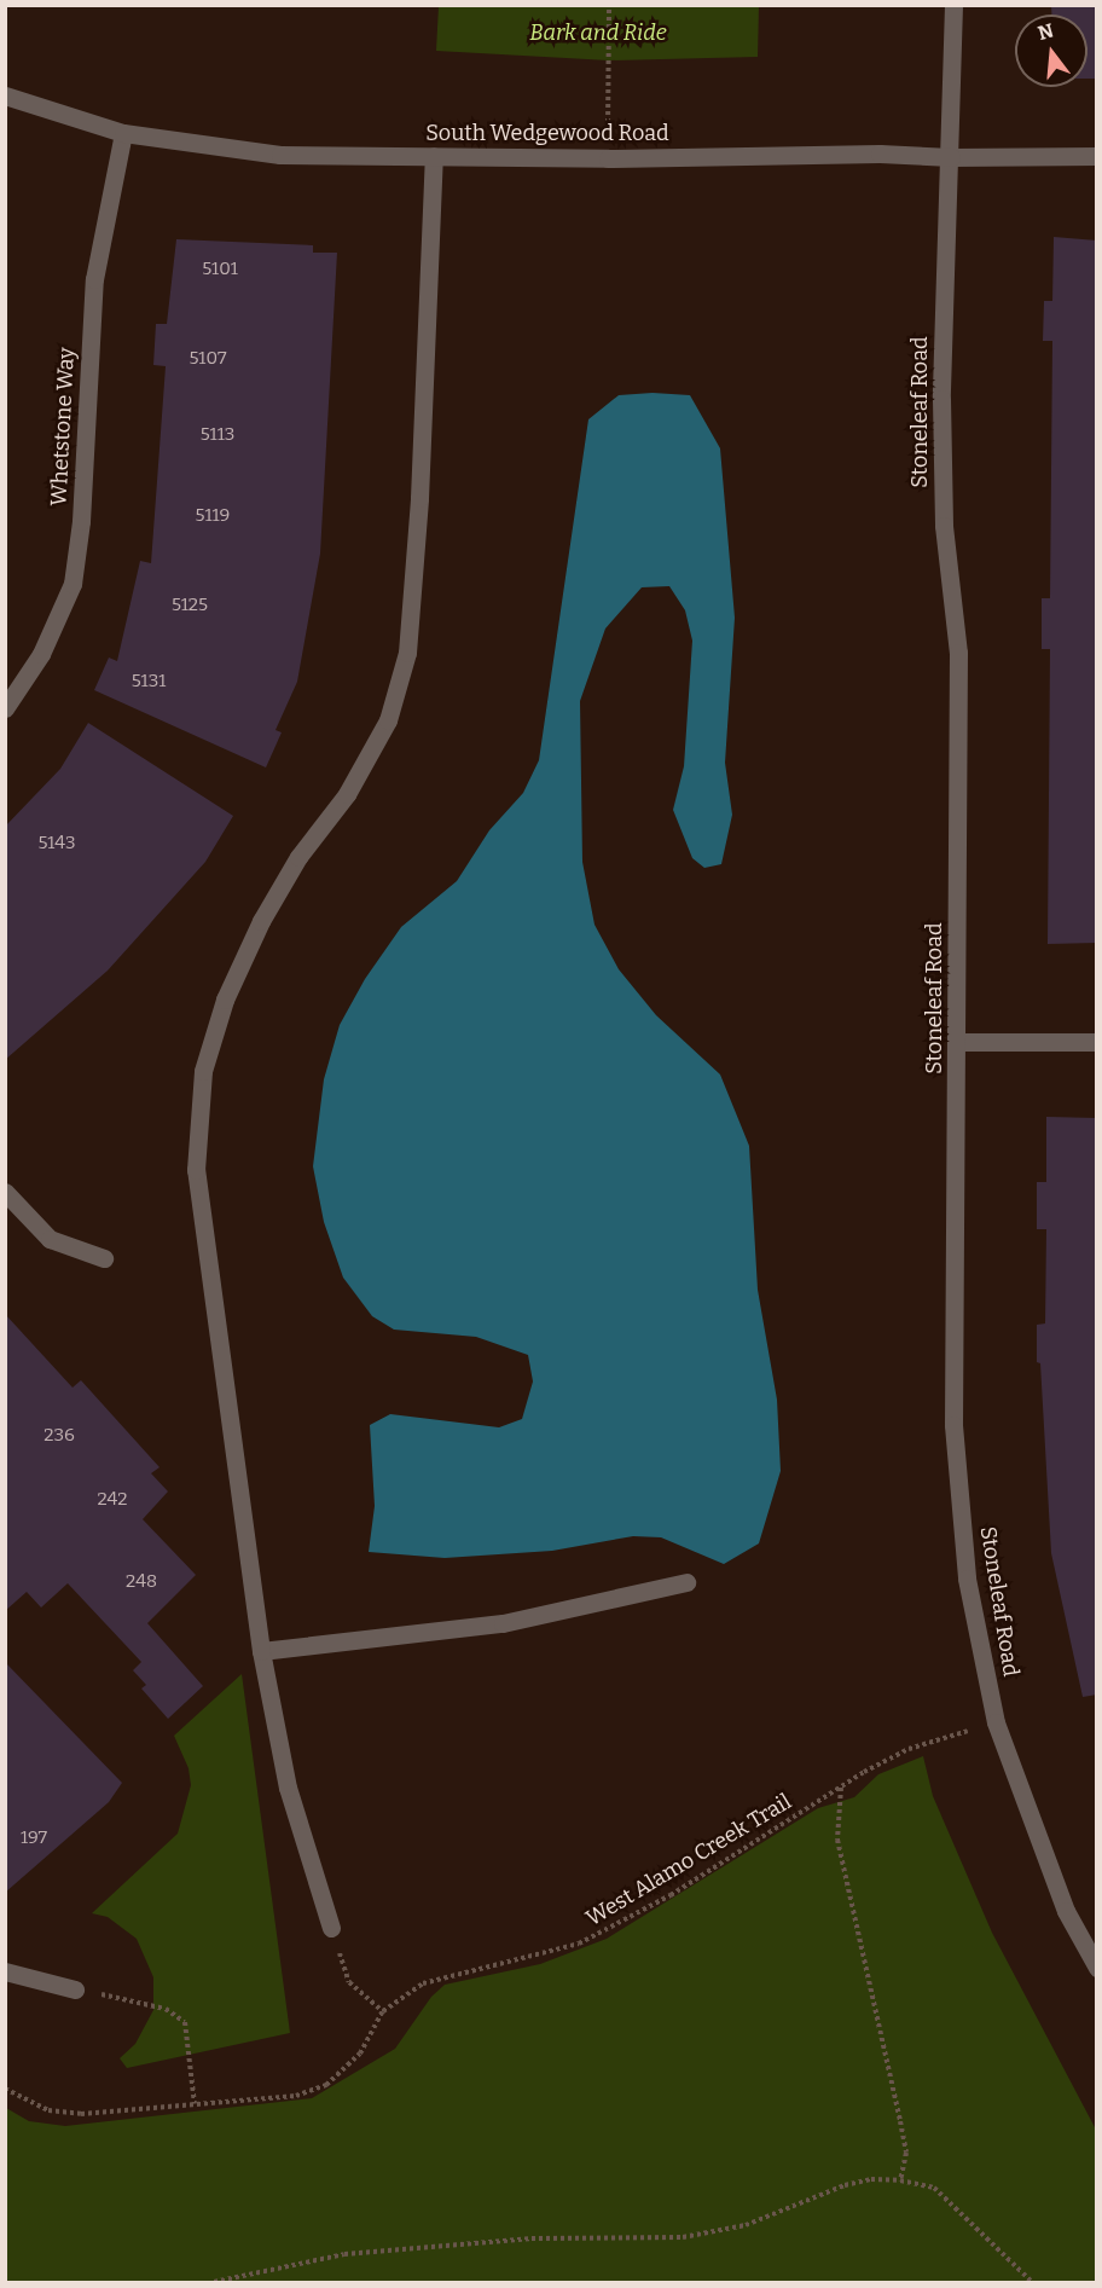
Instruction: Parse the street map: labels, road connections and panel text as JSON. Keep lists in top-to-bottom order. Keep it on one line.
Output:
{"streets":{"street":["South Wedgewood Road","Stoneleaf Road","Whetstone Way"],"path":["West Alamo Creek Trail"]},"crossings":[["South Wedgewood Road","Stoneleaf Road"],["South Wedgewood Road","Whetstone Way"],["Stoneleaf Road","West Alamo Creek Trail"]],"parks":["Bark and Ride"],"house_numbers":["5101","5107","5113","5119","5125","5131","5143","236","242","248","197"],"north":"top"}
